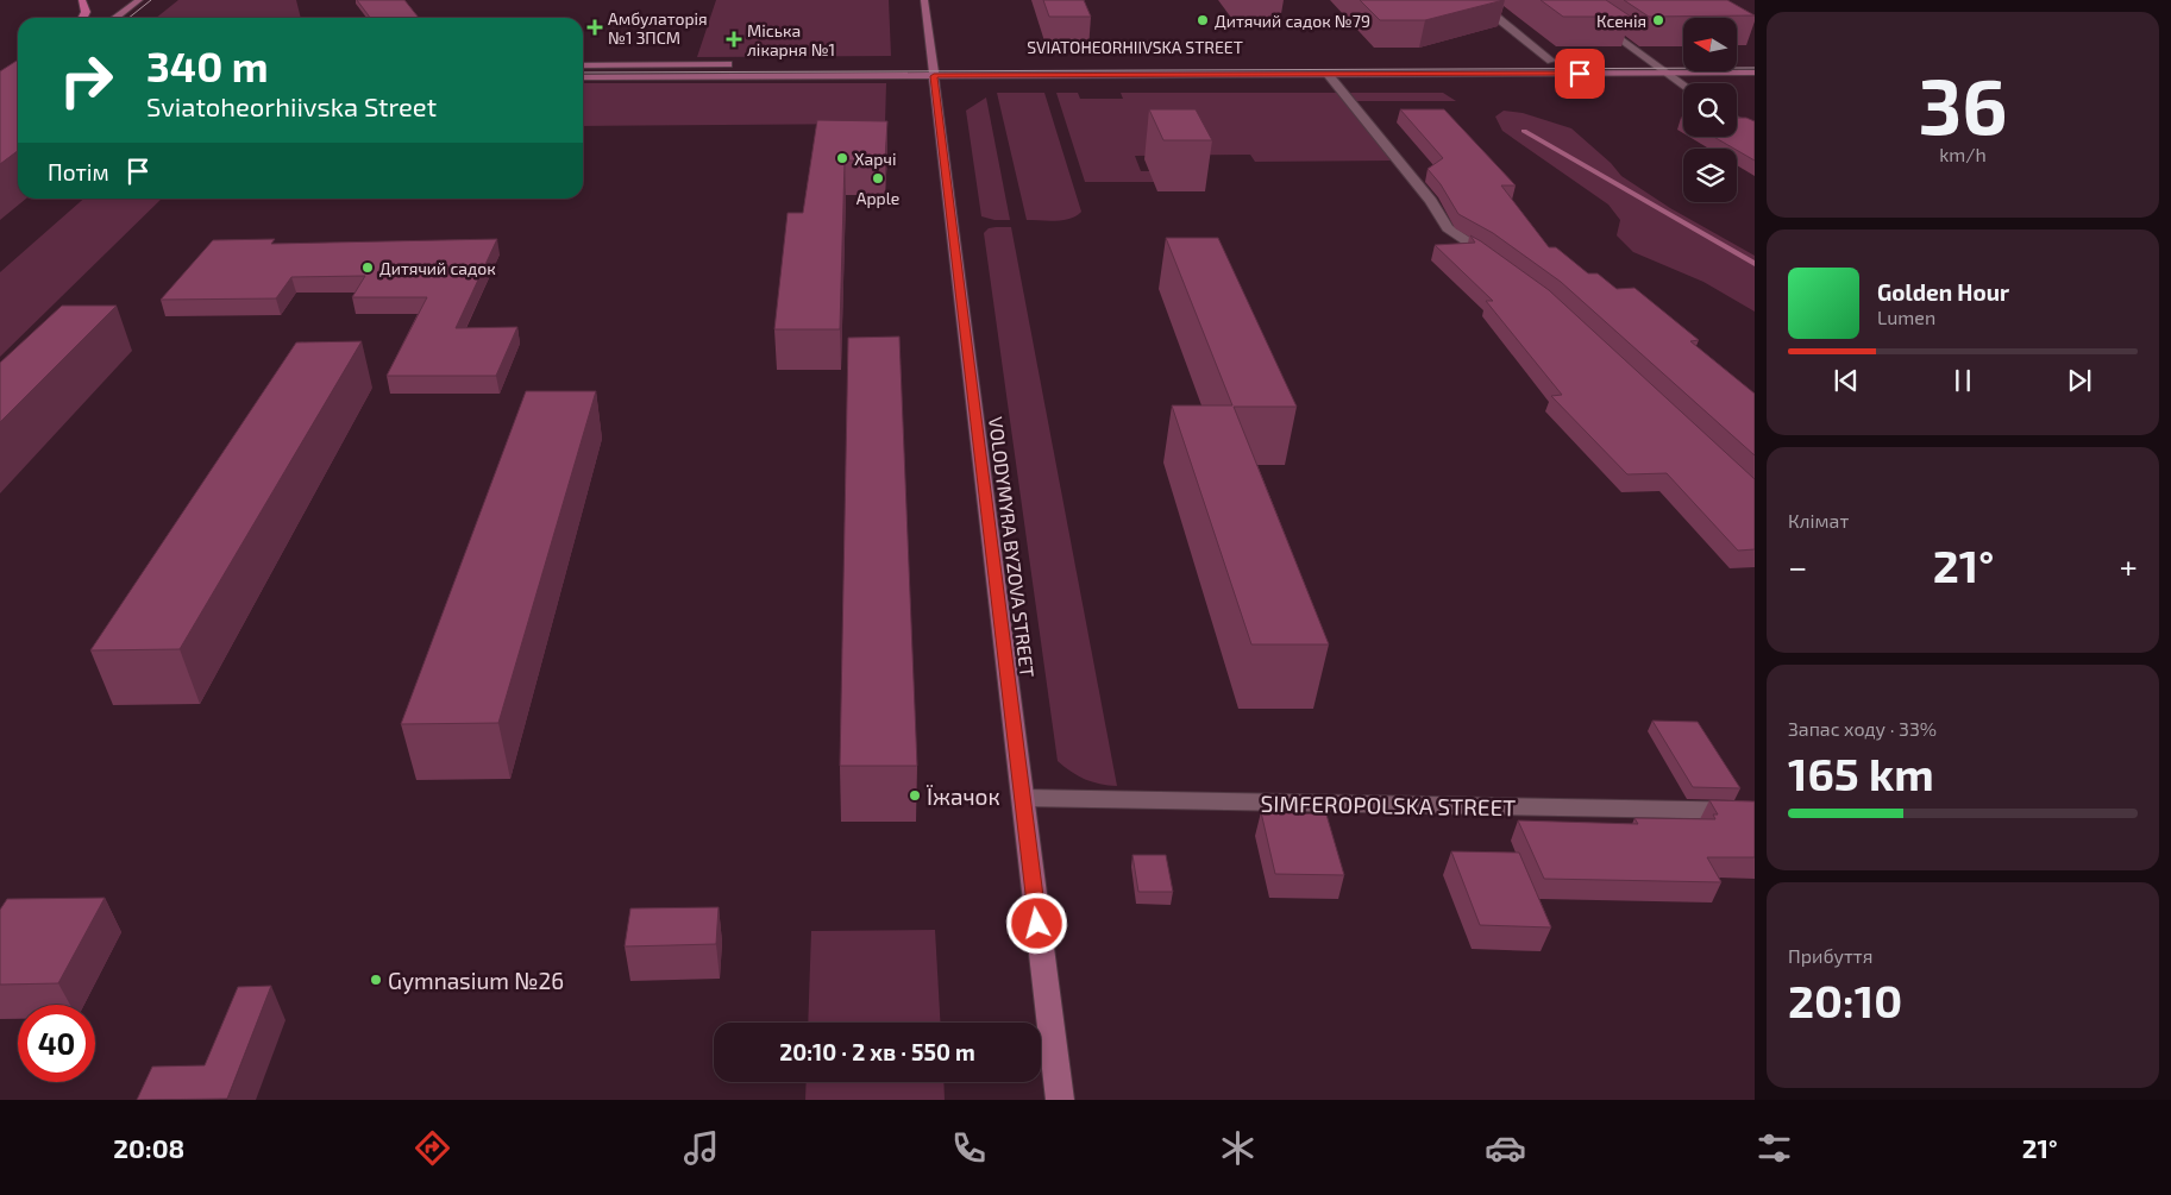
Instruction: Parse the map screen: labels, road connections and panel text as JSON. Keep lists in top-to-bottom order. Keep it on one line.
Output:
{"streets":{"street":["SVIATOHEORHIIVSKA STREET","VOLODYMYRA BYZOVA STREET","SIMFEROPOLSKA STREET"]},"crossings":[["SVIATOHEORHIIVSKA STREET","VOLODYMYRA BYZOVA STREET"],["VOLODYMYRA BYZOVA STREET","SIMFEROPOLSKA STREET"]],"places":{"other":["Дитячий садок №79","Ксенія","Харчі","Apple","Дитячий садок","Їжачок","Gymnasium №26"],"health":["Амбулаторія №1 ЗПСМ","Міська лікарня №1"]},"north":"left","page":{"tile":[["36","km/h"],"Клімат",["Запас ходу · 33%","165 km"],["Прибуття","20:10"]],"turn":["340 m","Sviatoheorhiivska Street"],"then":"Потім","song":["Golden Hour","Lumen"],"heat":["−","21°","+"],"limit":"40","trip":"20:10 · 2 хв · 550 m","tabs":["20:08","21°"]}}
